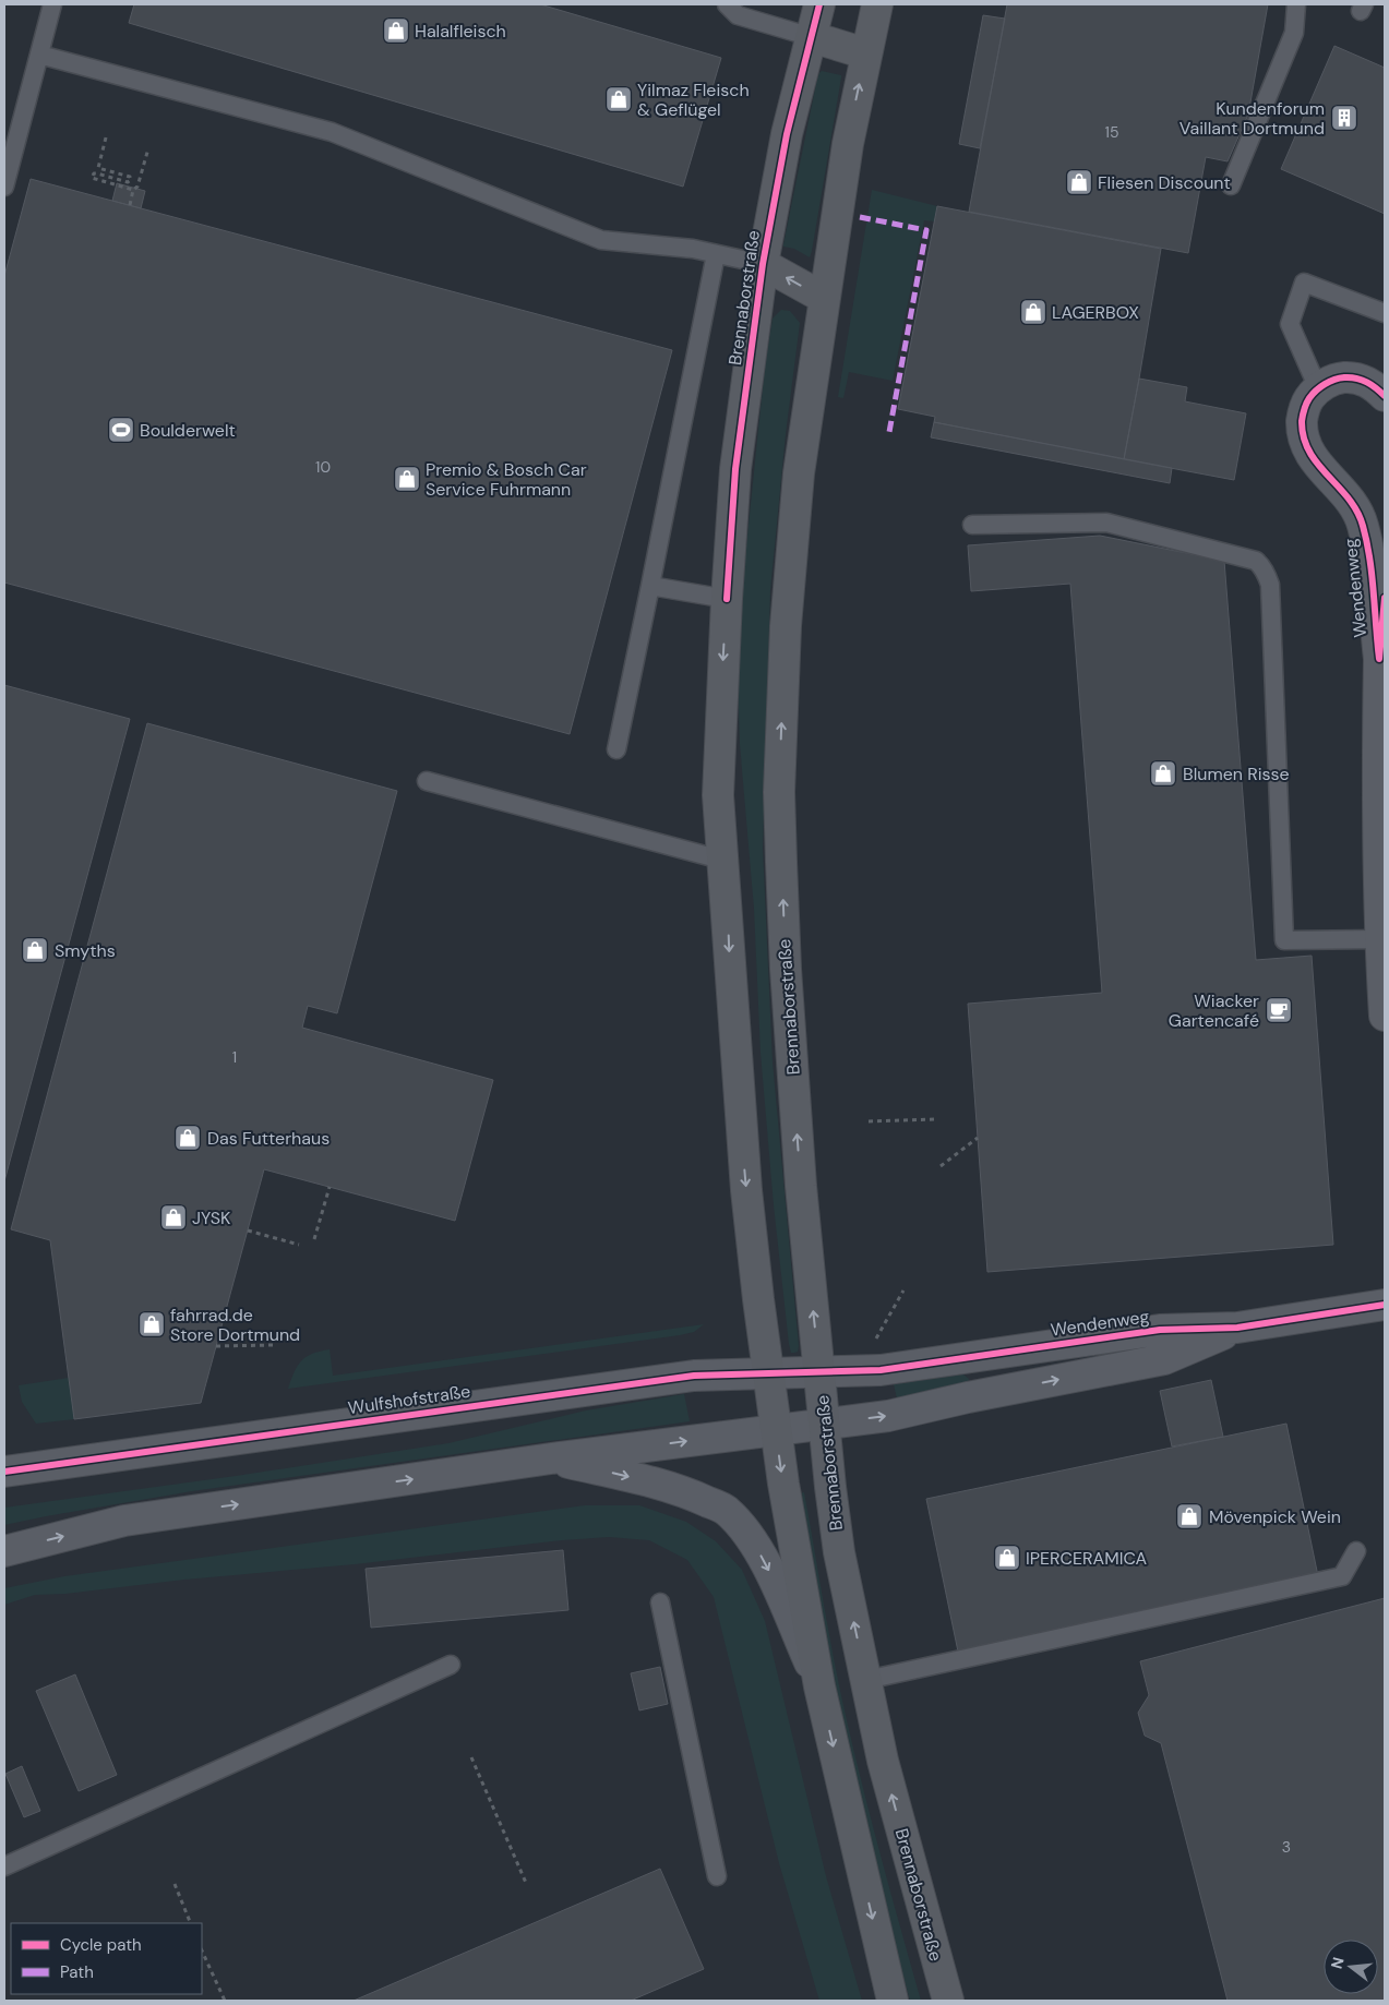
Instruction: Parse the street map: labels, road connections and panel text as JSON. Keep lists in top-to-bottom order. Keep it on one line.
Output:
{"streets":{"main road":["Brennaborstraße"],"street":["Wendenweg","Wulfshofstraße"]},"crossings":[["Brennaborstraße","Wendenweg"],["Brennaborstraße","Wulfshofstraße"],["Wendenweg","Wulfshofstraße"]],"places":{"shop":["Halalfleisch","Yilmaz Fleisch & Geflügel","Fliesen Discount","LAGERBOX","Premio & Bosch Car Service Fuhrmann","Blumen Risse","Smyths","Das Futterhaus","JYSK","fahrrad.de Store Dortmund","Mövenpick Wein","IPERCERAMICA"],"building":["Kundenforum Vaillant Dortmund"],"sports":["Boulderwelt"],"cafe":["Wiacker Gartencafé"]},"house_numbers":["15","10","1","3"],"legend":["Cycle path","Path"],"north":"left"}
